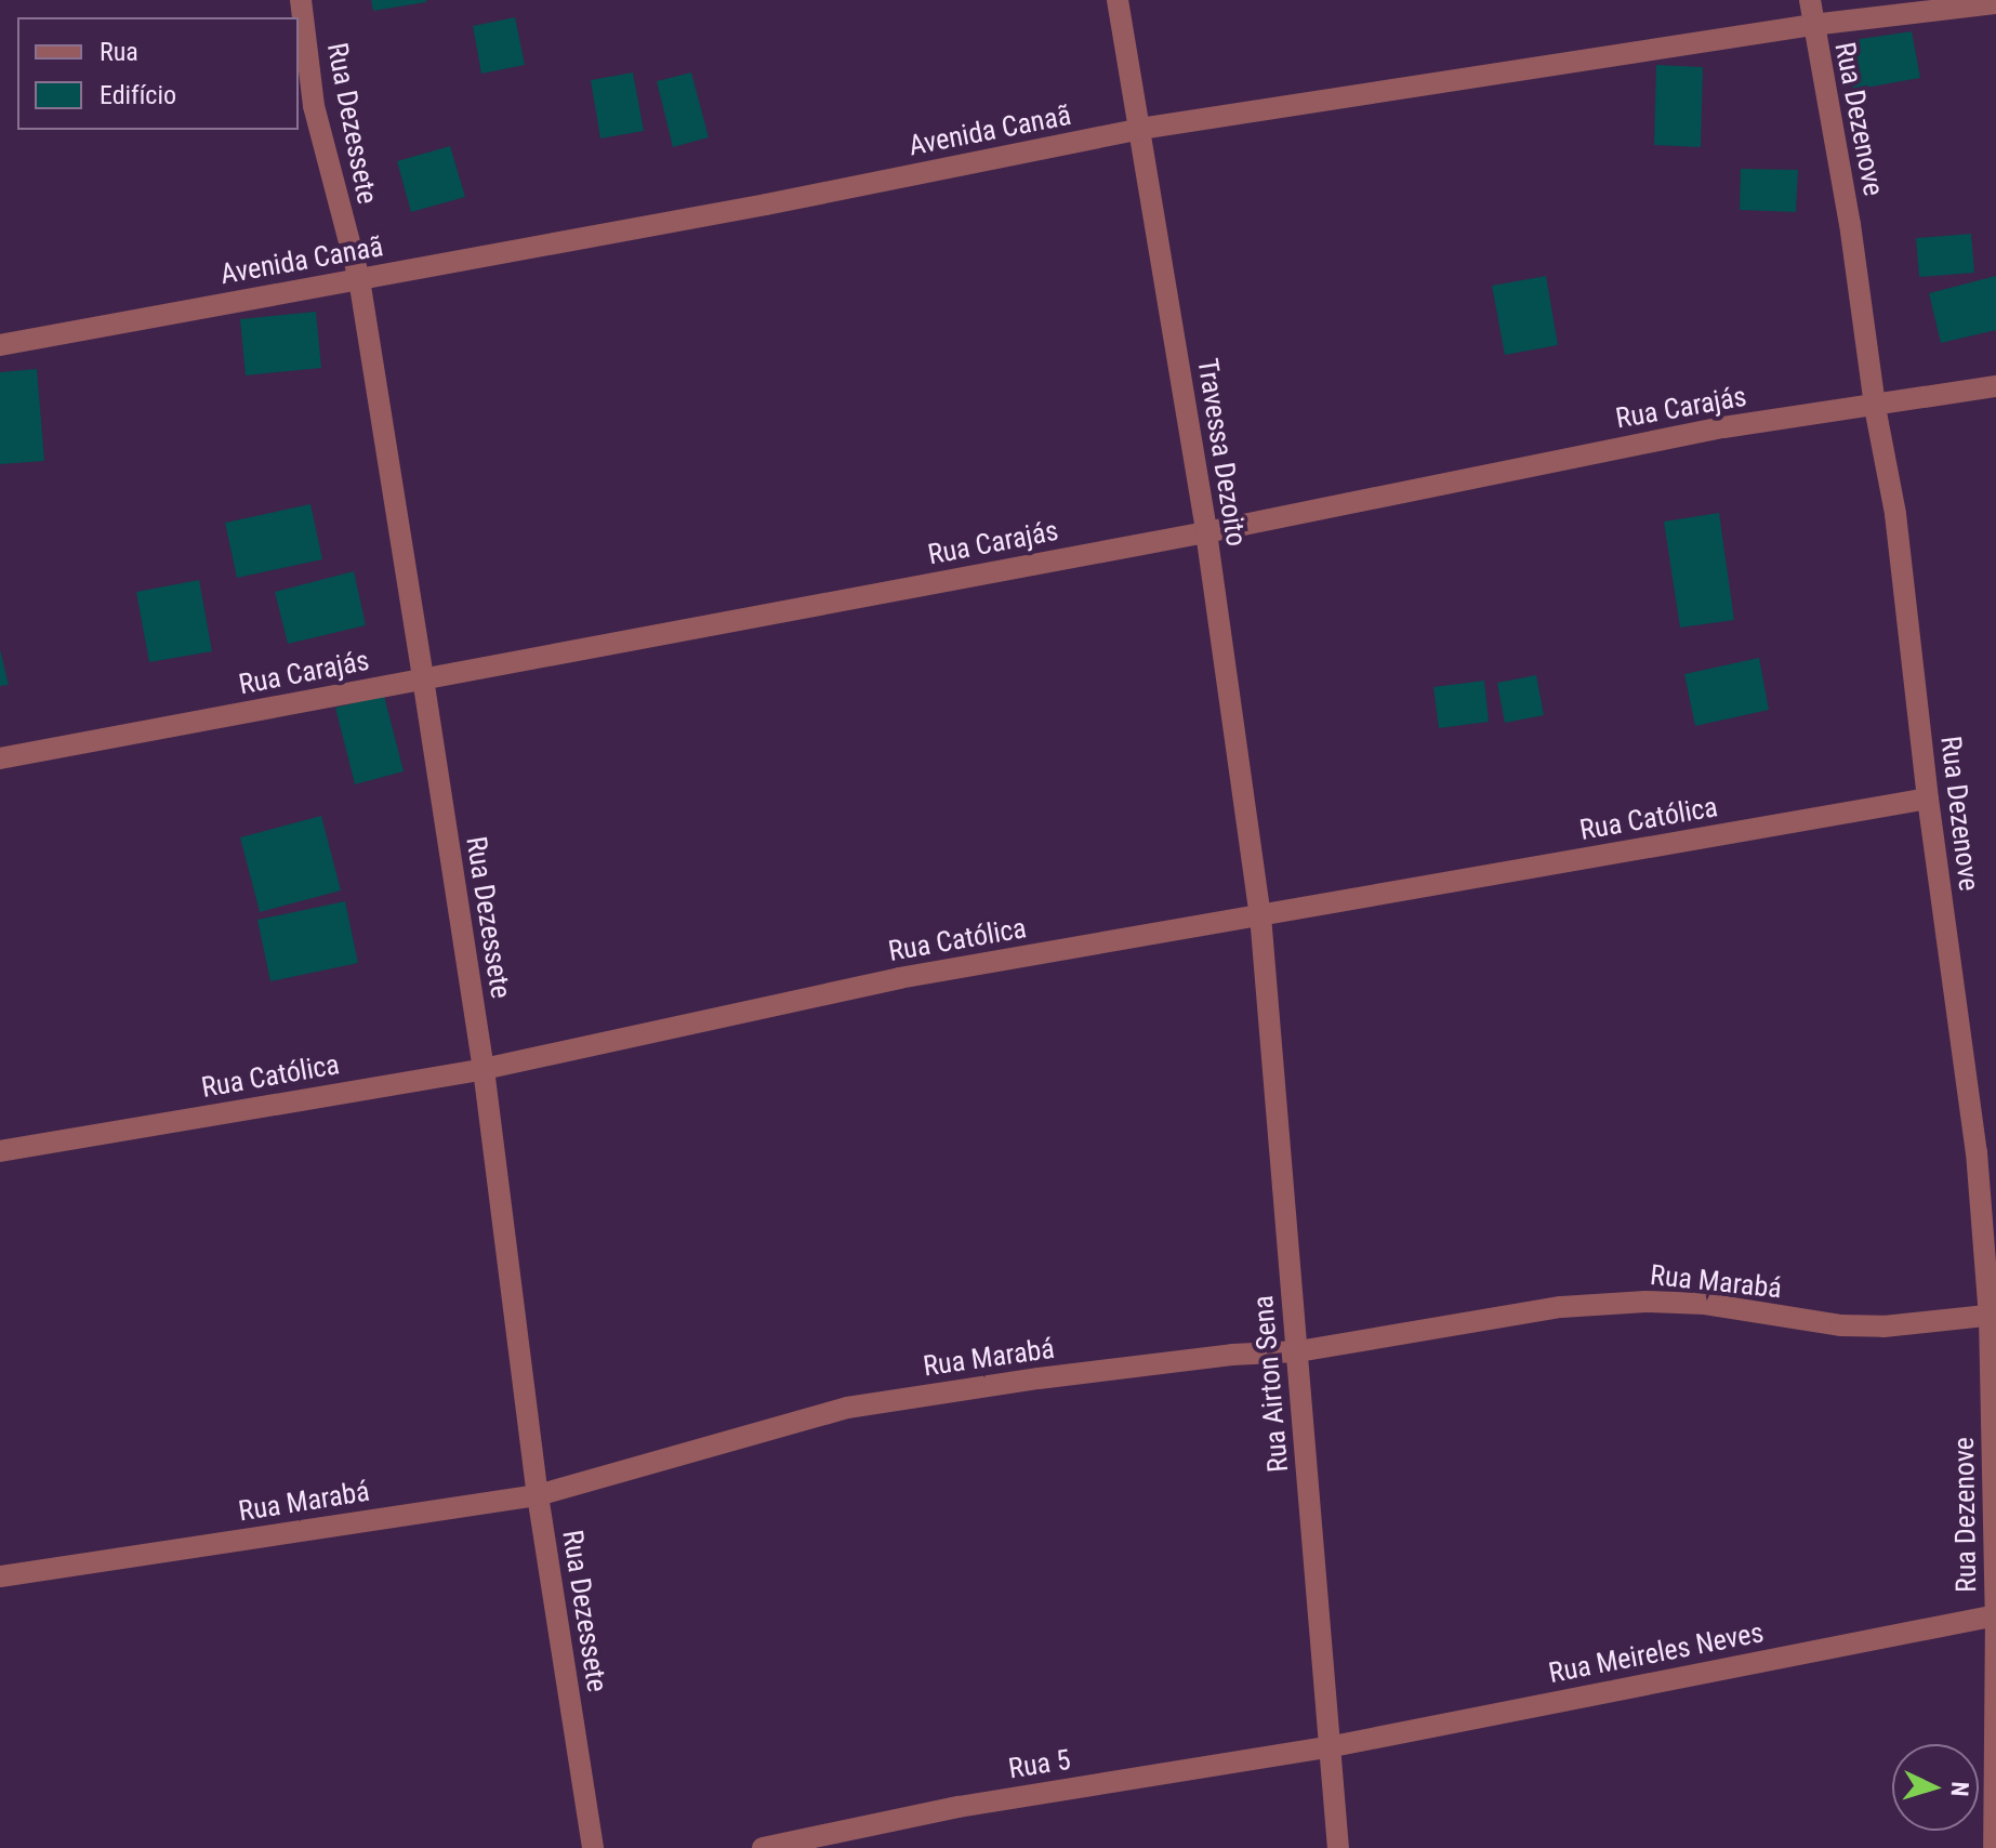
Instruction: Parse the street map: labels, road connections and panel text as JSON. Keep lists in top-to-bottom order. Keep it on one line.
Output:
{"streets":{"street":["Rua Dezenove","Rua Dezessete","Avenida Canaã","Rua Carajás","Travessa Dezoito","Rua Católica","Rua Marabá","Rua Airton Sena","Rua Meireles Neves","Rua 5"]},"crossings":[["Rua Dezenove","Avenida Canaã"],["Rua Dezenove","Rua Carajás"],["Rua Dezenove","Rua Católica"],["Rua Dezenove","Rua Marabá"],["Rua Dezenove","Rua Meireles Neves"],["Rua Dezessete","Avenida Canaã"],["Rua Dezessete","Rua Carajás"],["Rua Dezessete","Rua Católica"],["Rua Dezessete","Rua Marabá"],["Avenida Canaã","Travessa Dezoito"],["Rua Carajás","Travessa Dezoito"],["Travessa Dezoito","Rua Católica"],["Travessa Dezoito","Rua Airton Sena"],["Rua Católica","Rua Airton Sena"],["Rua Marabá","Rua Airton Sena"],["Rua Airton Sena","Rua Meireles Neves"],["Rua Airton Sena","Rua 5"],["Rua Meireles Neves","Rua 5"]],"legend":["Rua","Edifício"],"north":"right"}
